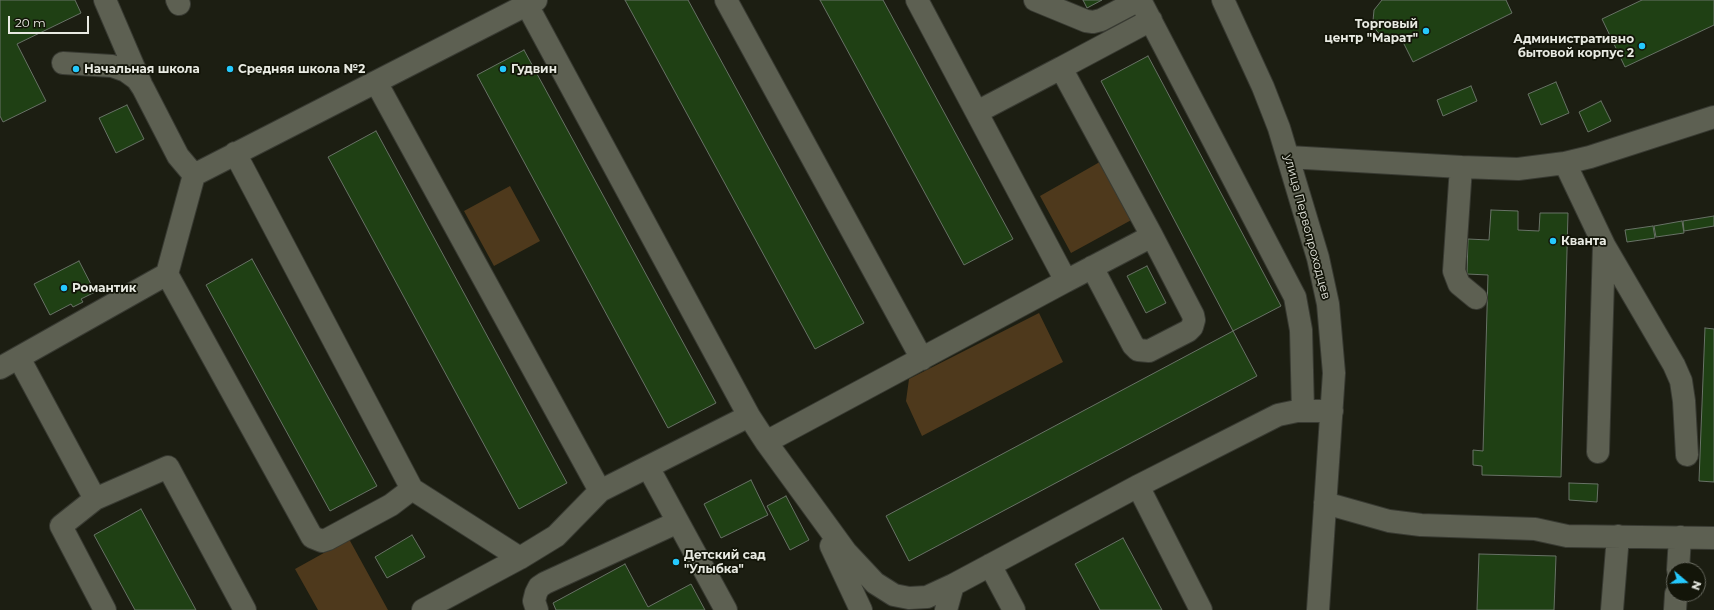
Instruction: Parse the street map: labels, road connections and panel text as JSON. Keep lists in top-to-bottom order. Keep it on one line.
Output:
{"streets":{"street":["улица Первопроходцев"]},"places":["Торговый центр \"Марат\"","Административно бытовой корпус 2","Начальная школа","Средняя школа №2","Гудвин","Кванта","Романтик","Детский сад \"Улыбка\""],"scale_bar":"20 m","north":"right"}
